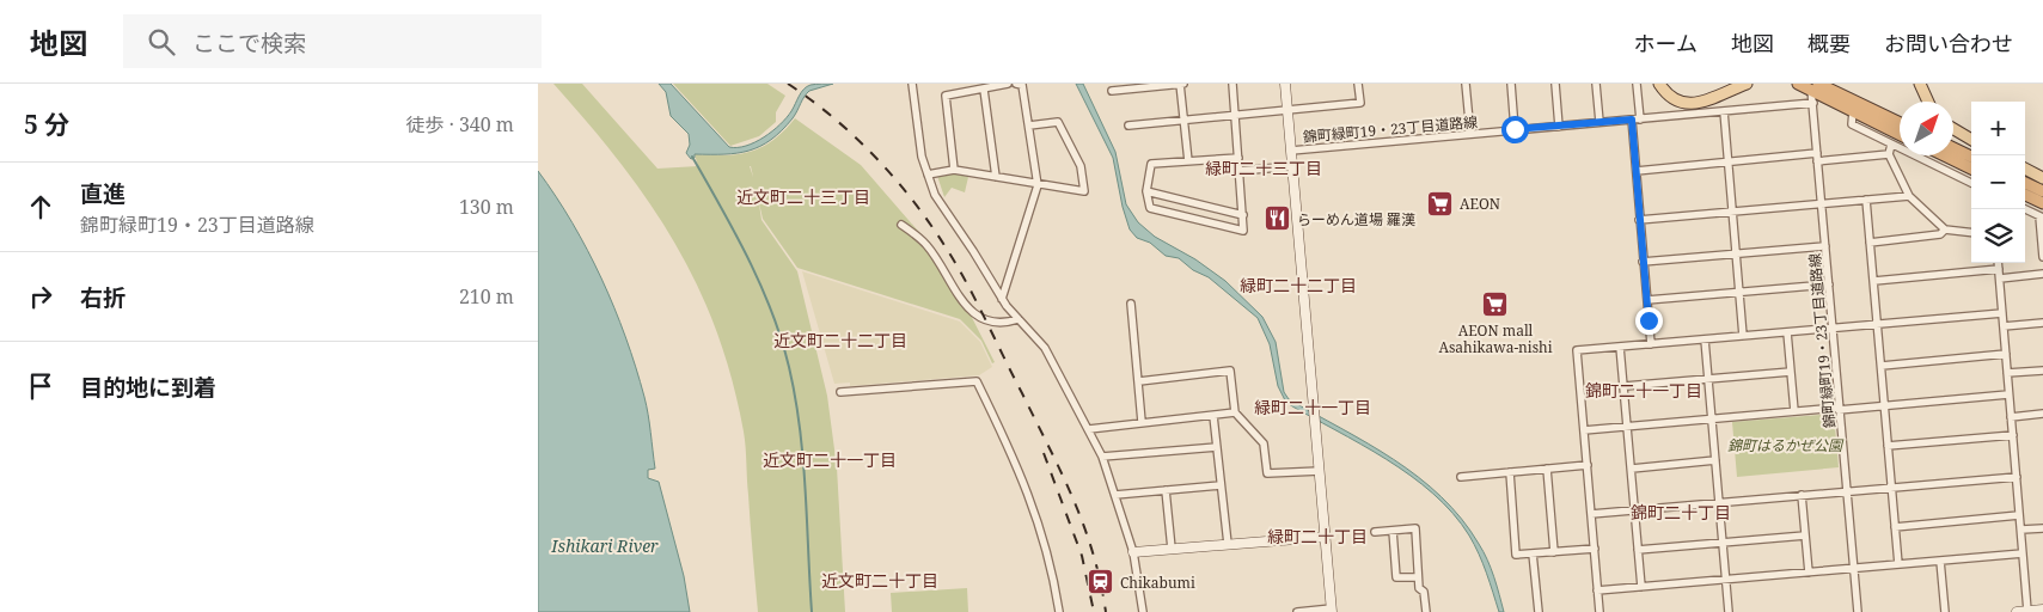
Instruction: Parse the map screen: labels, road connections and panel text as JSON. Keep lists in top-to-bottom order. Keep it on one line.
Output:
{"streets":{"street":["錦町緑町19・23丁目道路線"]},"districts":["緑町二十三丁目","近文町二十三丁目","緑町二十二丁目","近文町二十二丁目","錦町二十一丁目","緑町二十一丁目","近文町二十一丁目","錦町二十丁目","緑町二十丁目","近文町二十丁目"],"water":["Ishikari River"],"parks":["錦町はるかぜ公園"],"places":{"supermarket":["AEON","AEON mall Asahikawa-nishi"],"restaurant":["らーめん道場 羅漢"],"station":["Chikabumi"]},"north":"top right","page":{"header":"地図","search":"ここで検索","nav":["ホーム","地図","概要","お問い合わせ"],"heading":["5 分","徒歩 · 340 m"],"map_buttons":["+","−"],"list":[["直進","錦町緑町19・23丁目道路線","130 m"],["右折","210 m"],"目的地に到着"]}}
